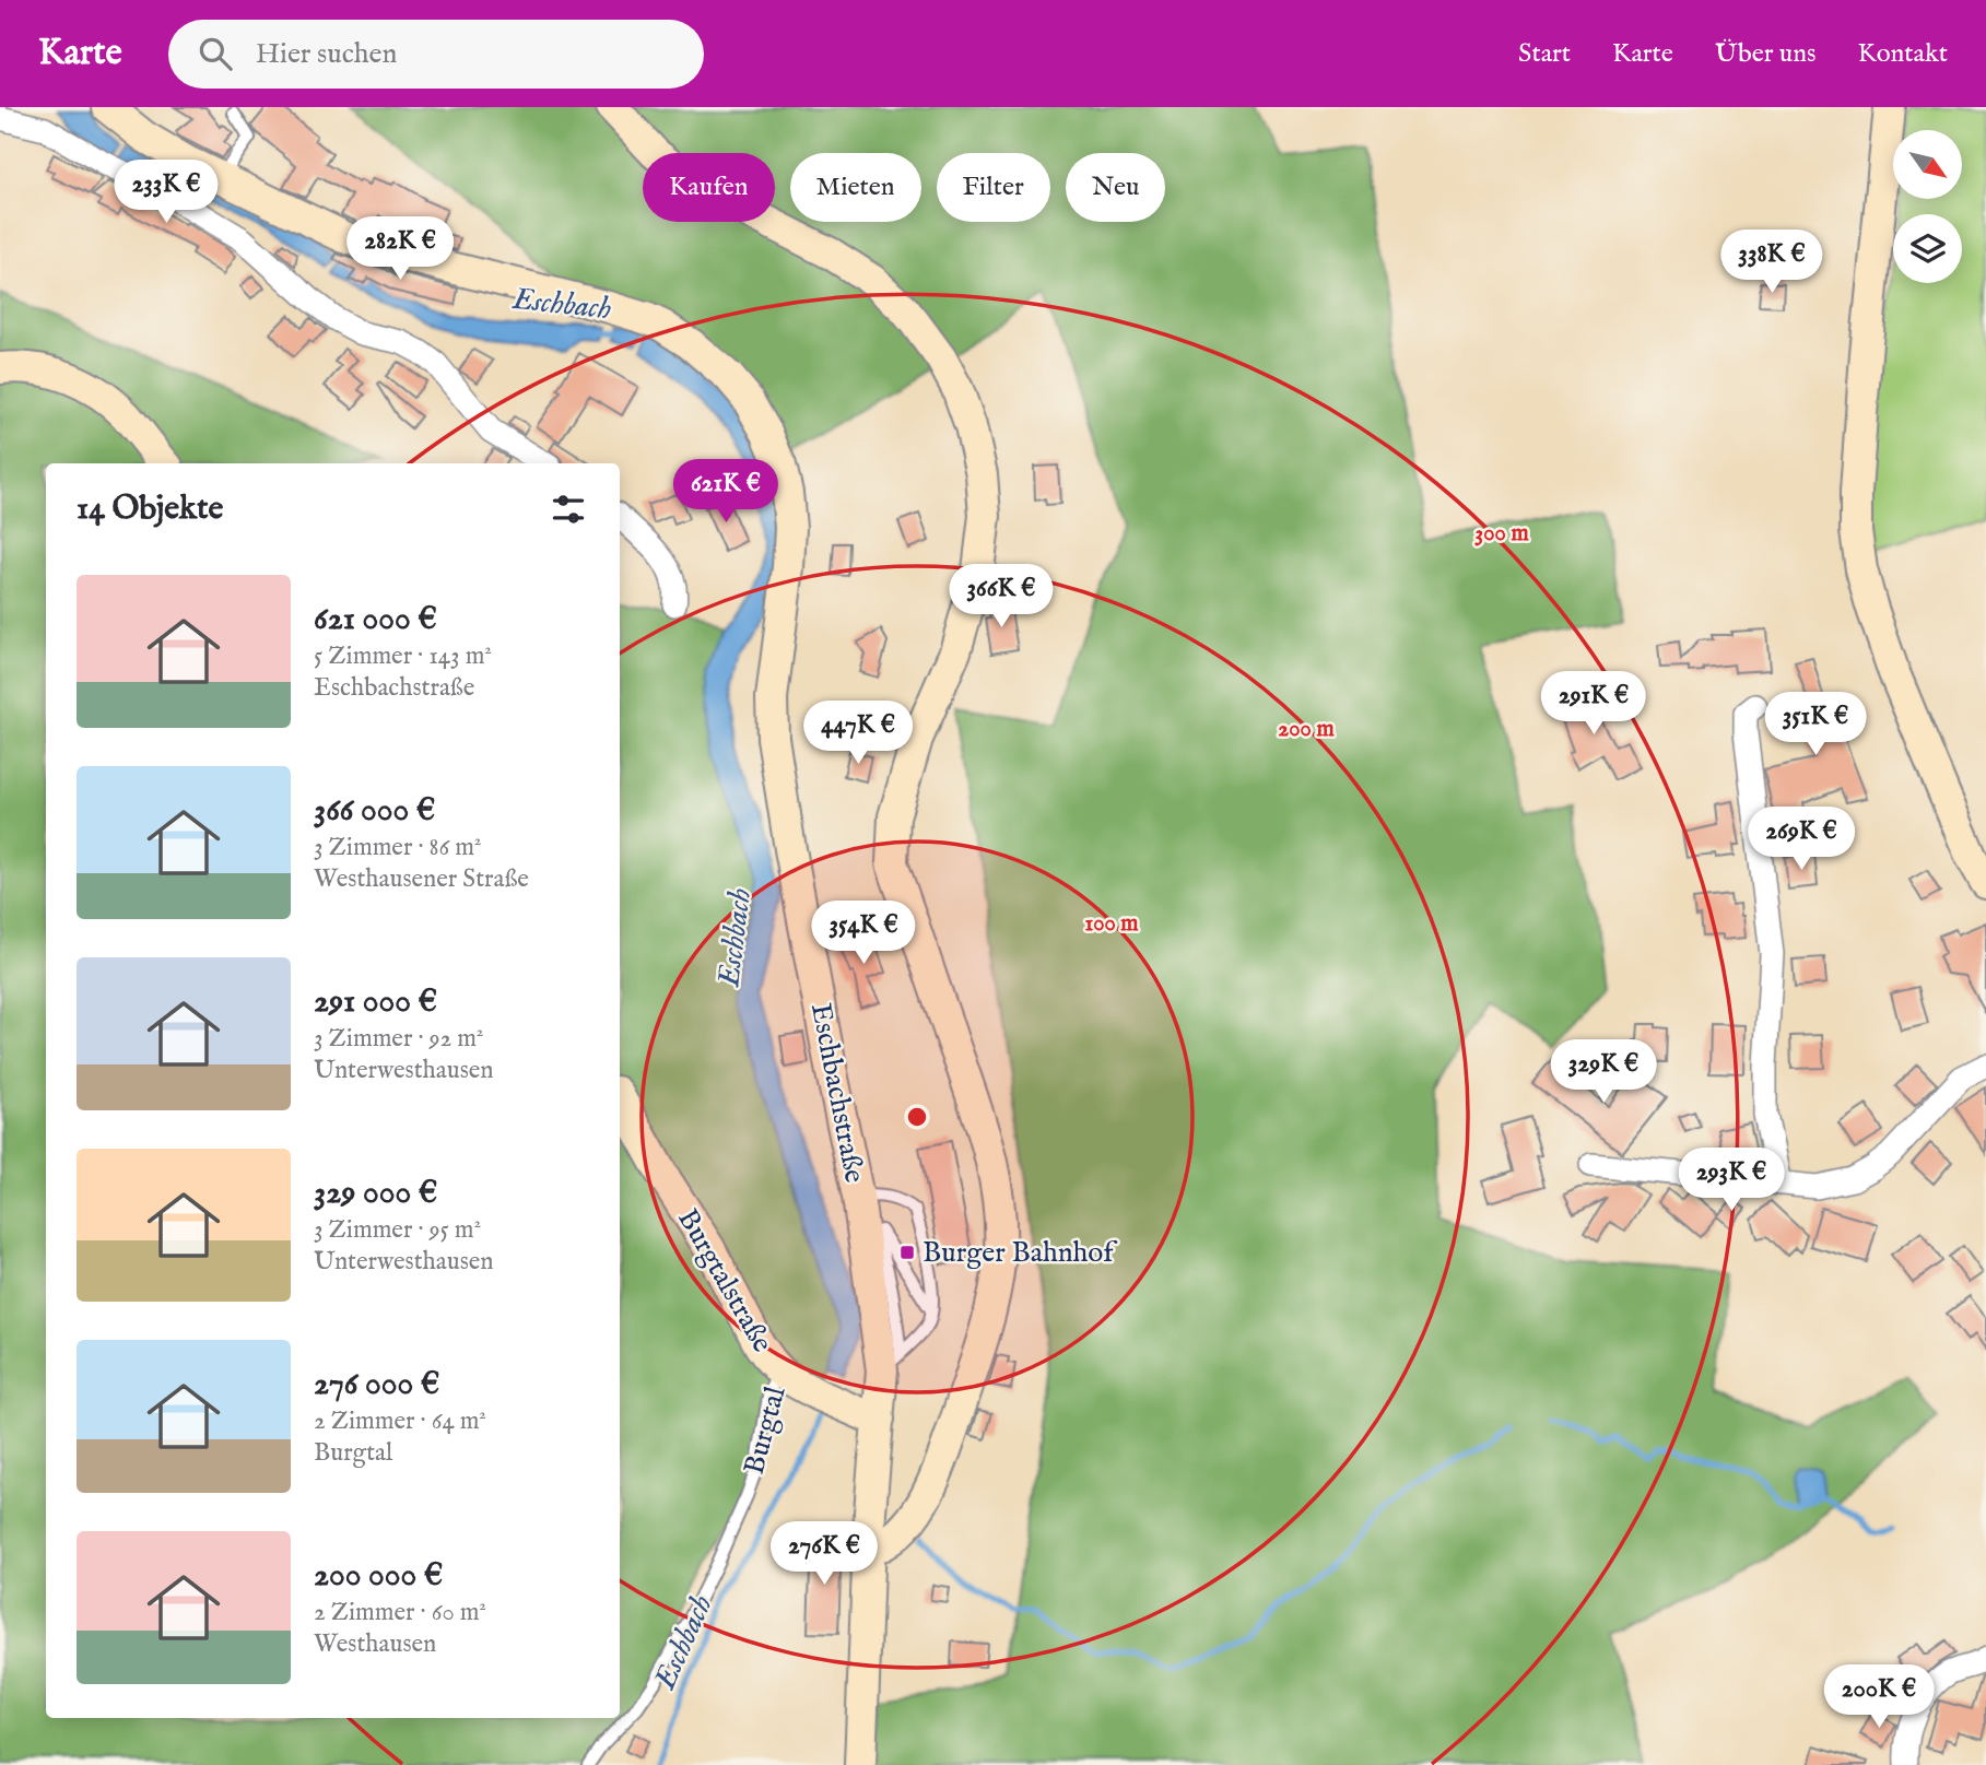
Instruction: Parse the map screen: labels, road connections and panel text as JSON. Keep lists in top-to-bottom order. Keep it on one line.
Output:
{"streets":{"main road":["Eschbachstraße","Burgtalstraße"],"lane":["Burgtal"]},"crossings":[["Eschbachstraße","Burgtalstraße"],["Burgtalstraße","Burgtal"]],"water":["Eschbach"],"places":{"transit":["Burger Bahnhof"]},"north":"bottom right","page":{"header":"Karte","search":"Hier suchen","nav":["Start","Karte","Über uns","Kontakt"],"chip":["Kaufen","Mieten","Filter","Neu"],"price":["233K €","282K €","338K €","621K €","366K €","291K €","351K €","447K €","269K €","354K €","329K €","293K €","276K €","200K €"],"heading":"14 Objekte","list":[{"name":"621 000 €","note":"5 Zimmer · 143 m² · Eschbachstraße"},{"name":"366 000 €","note":"3 Zimmer · 86 m² · Westhausener Straße"},{"name":"291 000 €","note":"3 Zimmer · 92 m² · Unterwesthausen"},{"name":"329 000 €","note":"3 Zimmer · 95 m² · Unterwesthausen"},{"name":"276 000 €","note":"2 Zimmer · 64 m² · Burgtal"},{"name":"200 000 €","note":"2 Zimmer · 60 m² · Westhausen"}]},"rings":["300 m","200 m","100 m"]}
